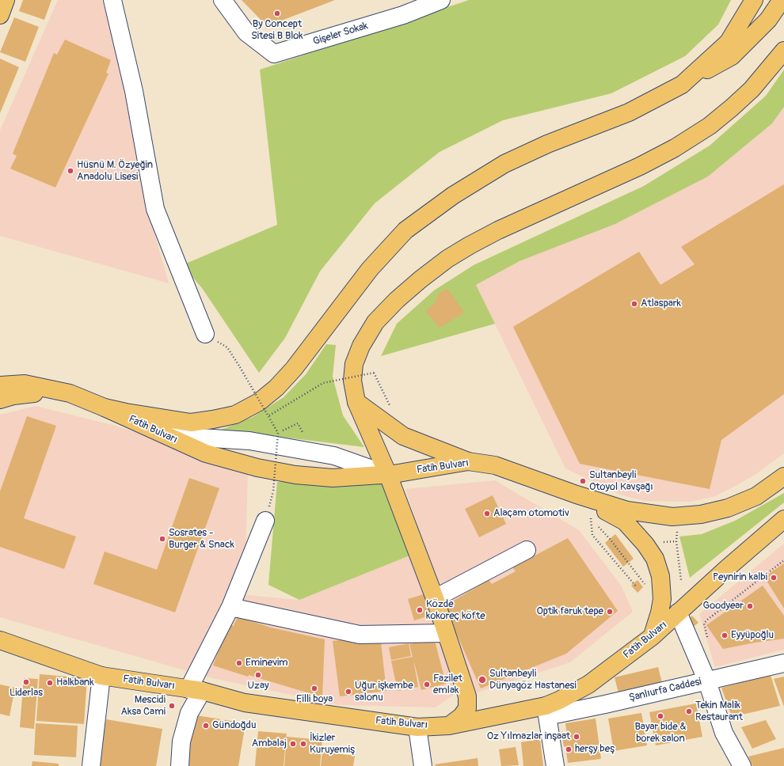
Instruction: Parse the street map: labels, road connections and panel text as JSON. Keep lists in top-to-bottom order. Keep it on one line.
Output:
{"streets":{"main road":["Fatih Bulvarı"],"street":["Gişeler Sokak","Şanlıurfa Caddesi"]},"crossings":[["Fatih Bulvarı","Şanlıurfa Caddesi"]],"places":["By Concept Sitesi B Blok","Hüsnü M. Özyeğin Anadolu Lisesi","Atlaspark","Sultanbeyli Otoyol Kavşağı","Alaçam otomotiv","Sosrates - Burger & Snack","Peynirin kalbi","Goodyear","Közde kokoreç köfte","Optik faruk tepe","Eyyüpoğlu","Eminevim","Uzay","Sultanbeyli Dünyagöz Hastanesi","Liderlas","Halkbank","Fazilet emlak","Filli boya","Uğur işkembe salonu","Mescidi Aksa Cami","Tekin Malik Restaurant","Bayar bide & borek salon","Gündoğdu","Oz Yılmazlar inşaat","Ambalaj","İkizler Kuruyemiş","herşy beş"]}
